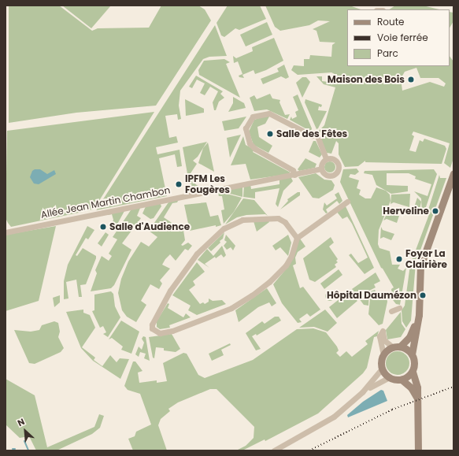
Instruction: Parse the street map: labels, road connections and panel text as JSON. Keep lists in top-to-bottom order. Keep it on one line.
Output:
{"streets":{"street":["Allée Jean Martin Chambon"]},"places":["Maison des Bois","Salle des Fêtes","IPFM Les Fougères","Herveline","Salle d'Audience","Foyer La Clairière","Hôpital Daumézon"],"legend":["Route","Voie ferrée","Parc"],"north":"top left"}
